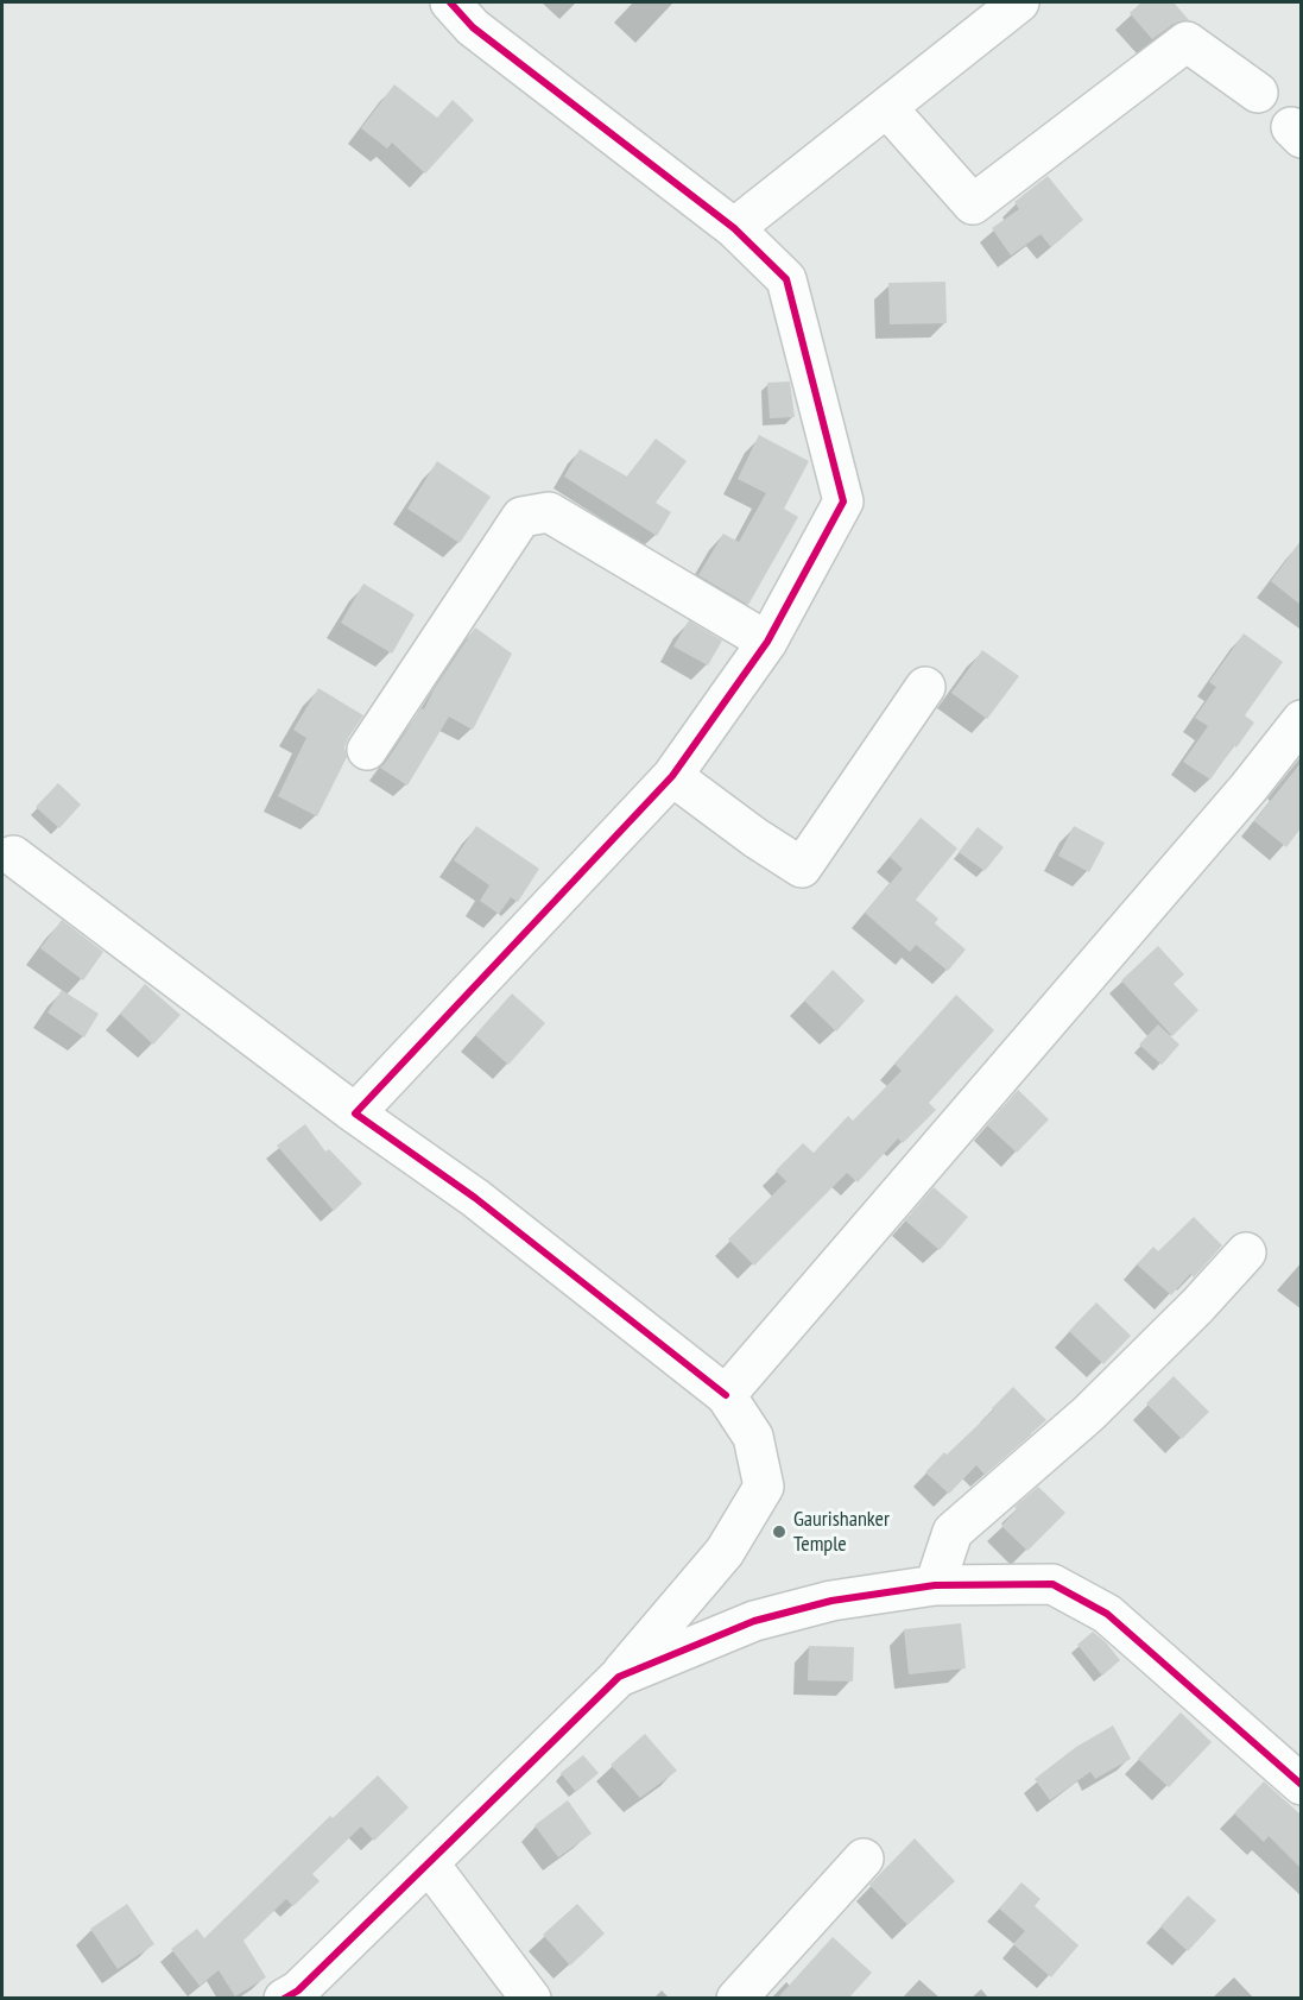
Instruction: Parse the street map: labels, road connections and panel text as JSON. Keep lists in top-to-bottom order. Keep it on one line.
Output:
{"places":["Gaurishanker Temple"]}
